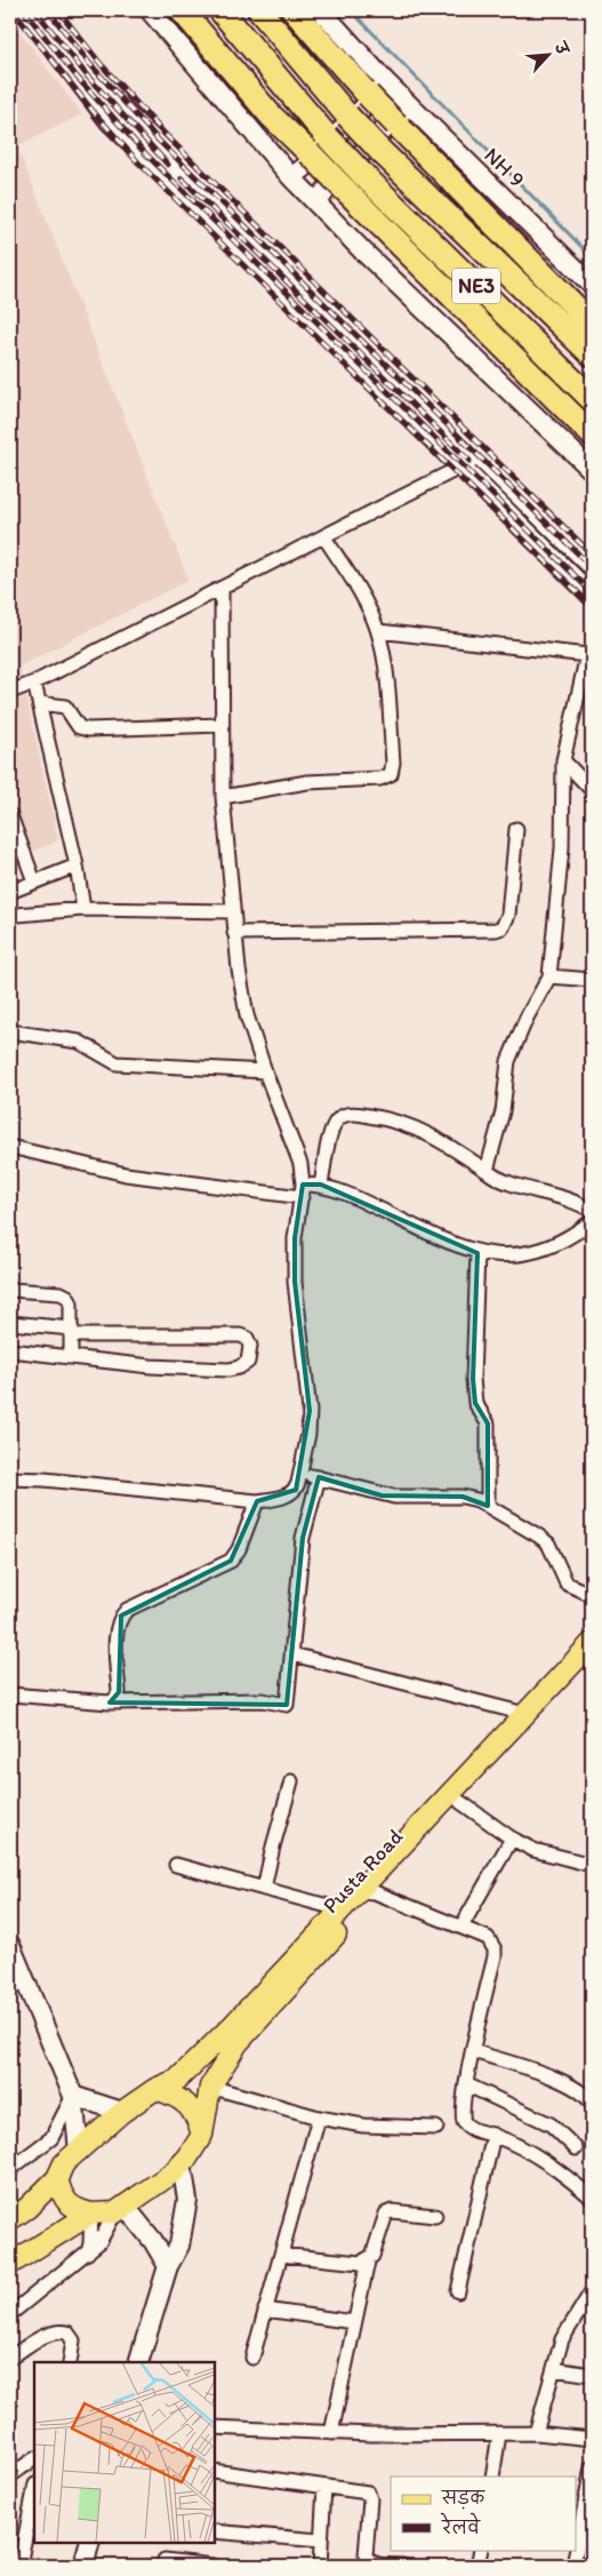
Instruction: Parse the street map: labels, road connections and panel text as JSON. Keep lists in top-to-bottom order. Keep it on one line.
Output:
{"streets":{"highway":["NE3"],"main road":["Pusta Road"],"street":["NH 9"]},"legend":["सड़क","रेलवे"],"north":"top right"}
